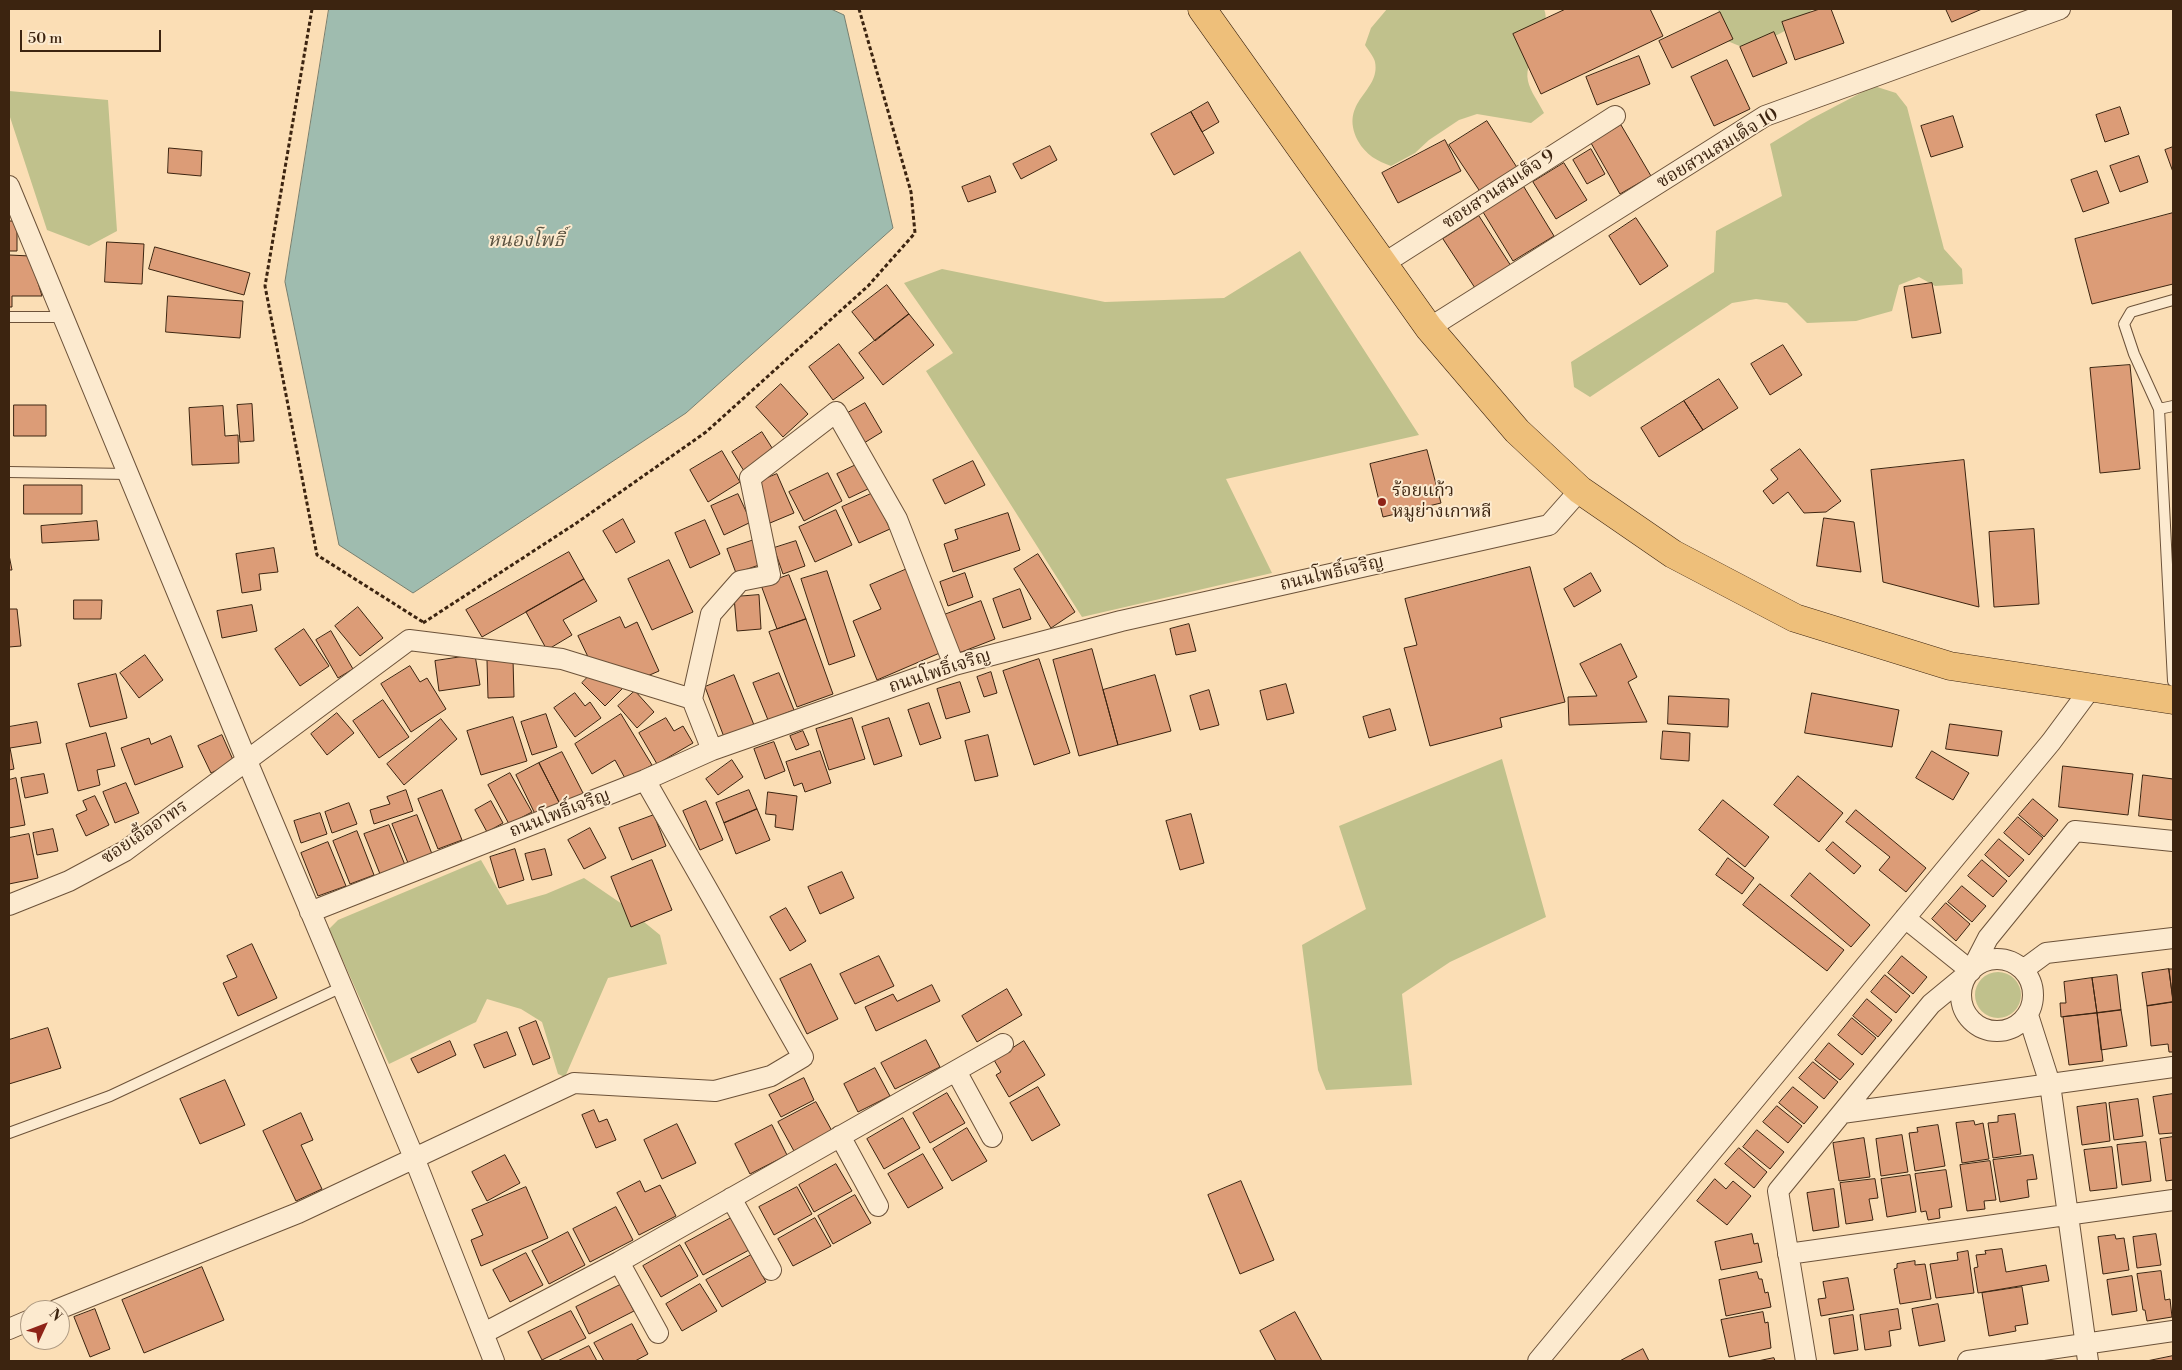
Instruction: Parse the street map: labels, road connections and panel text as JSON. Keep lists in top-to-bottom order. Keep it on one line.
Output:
{"streets":{"street":["ซอยสวนสมเด็จ 10","ซอยสวนสมเด็จ 9","ถนนโพธิ์เจริญ","ซอยเอื้ออาทร"]},"water":["หนองโพธิ์"],"places":["ร้อยแก้ว หมูย่างเกาหลี"],"scale_bar":"50 m","north":"top right"}
